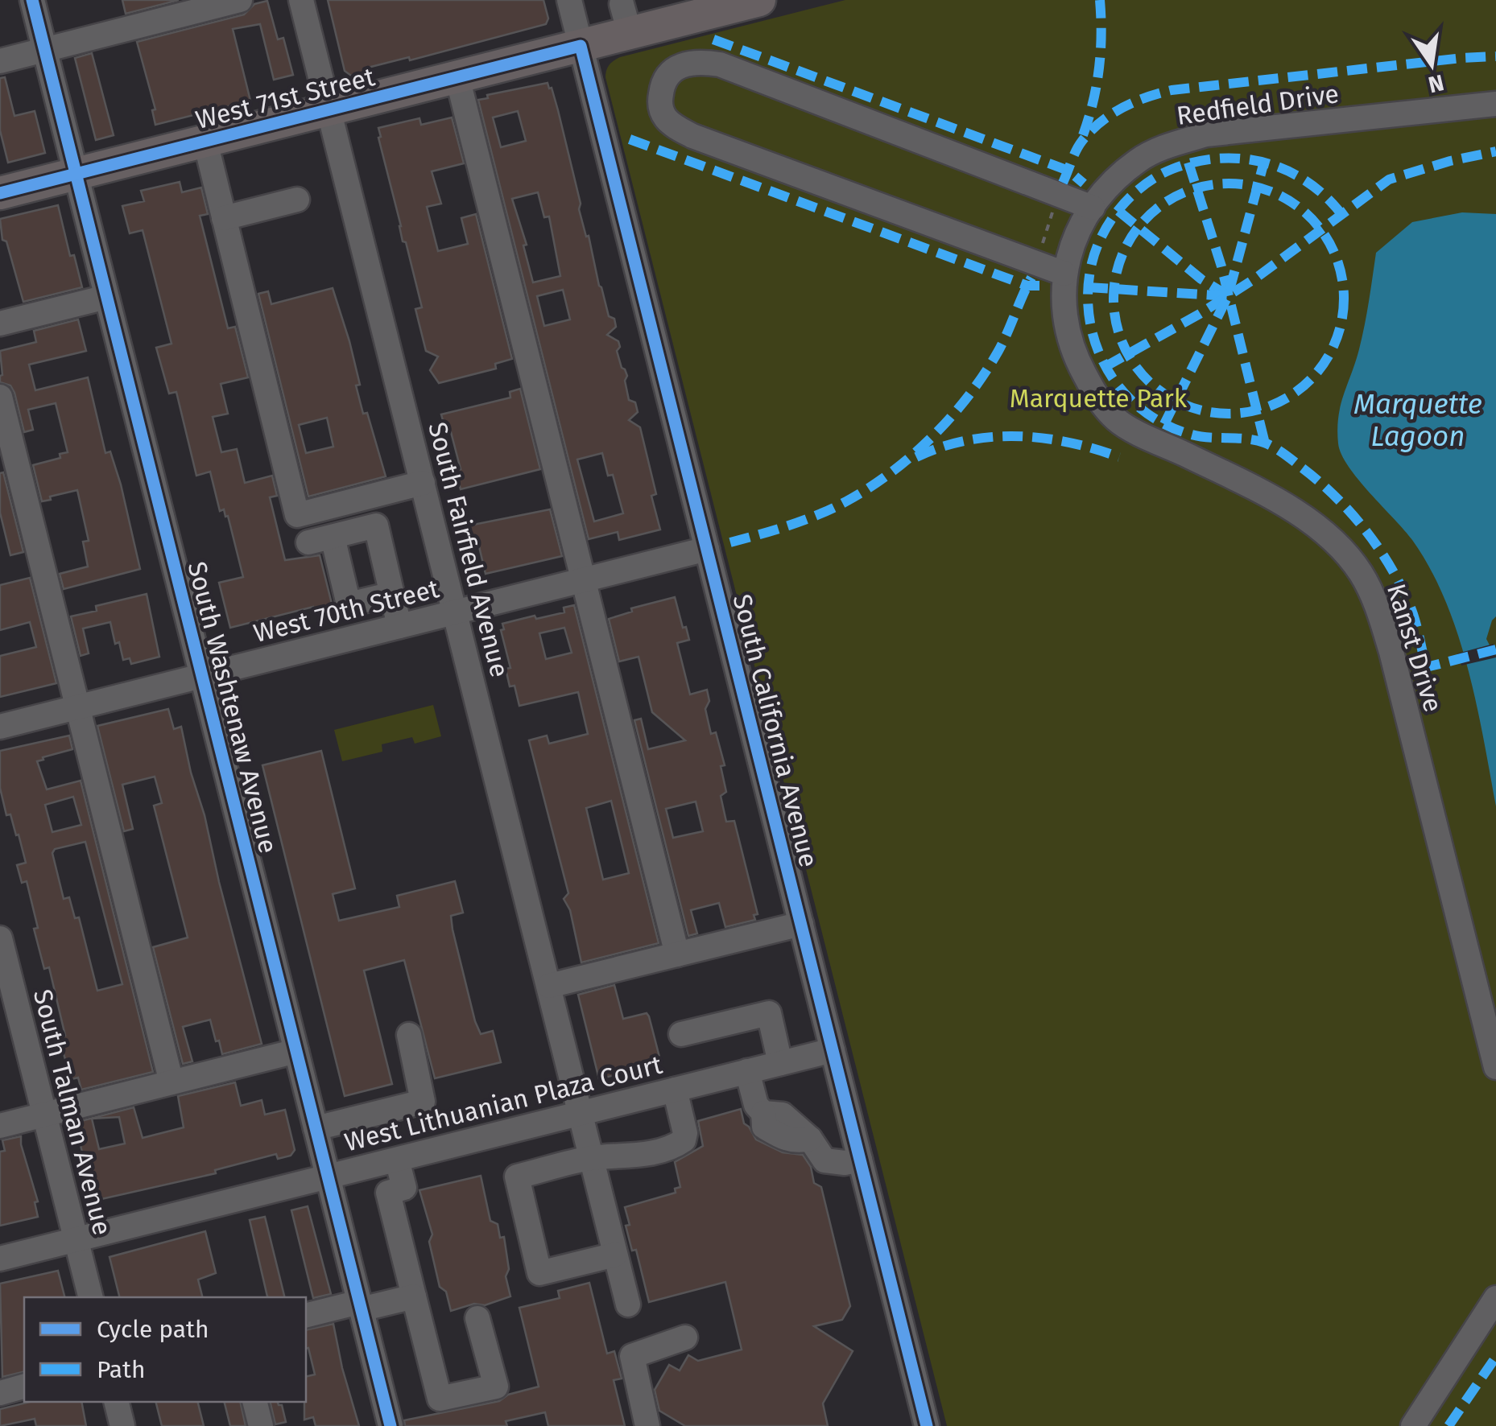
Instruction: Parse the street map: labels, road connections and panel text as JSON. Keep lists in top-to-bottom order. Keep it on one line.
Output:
{"streets":{"main road":["West 71st Street"],"street":["Redfield Drive","South Fairfield Avenue","West 70th Street","Kanst Drive","South Washtenaw Avenue","South California Avenue","West Lithuanian Plaza Court","South Talman Avenue"]},"crossings":[["West 71st Street","South Fairfield Avenue"],["West 71st Street","South Washtenaw Avenue"],["West 71st Street","South California Avenue"],["Redfield Drive","Kanst Drive"],["South Fairfield Avenue","West 70th Street"],["South Fairfield Avenue","West Lithuanian Plaza Court"],["West 70th Street","South Washtenaw Avenue"],["West 70th Street","South California Avenue"],["South Washtenaw Avenue","West Lithuanian Plaza Court"],["South California Avenue","West Lithuanian Plaza Court"],["West Lithuanian Plaza Court","South Talman Avenue"]],"water":["Marquette Lagoon"],"parks":["Marquette Park"],"legend":["Cycle path","Path"],"north":"bottom"}
